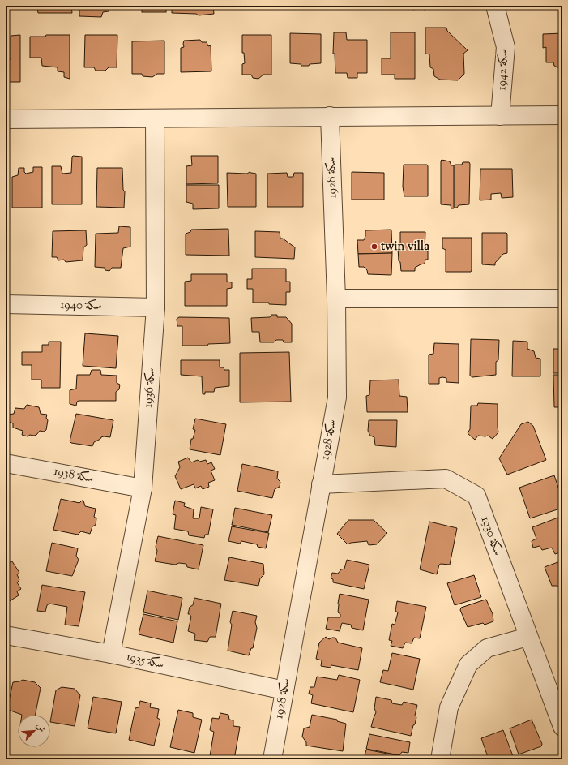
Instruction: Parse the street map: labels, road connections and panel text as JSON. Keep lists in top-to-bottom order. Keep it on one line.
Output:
{"streets":{"street":["سكة 1942","سكة 1928","سكة 1940","سكة 1936","سكة 1938","سكة 1930","سكة 1935"]},"crossings":[["سكة 1928","سكة 1930"],["سكة 1928","سكة 1935"],["سكة 1940","سكة 1936"],["سكة 1936","سكة 1938"],["سكة 1936","سكة 1935"]],"places":["twin villa"],"north":"top right"}
